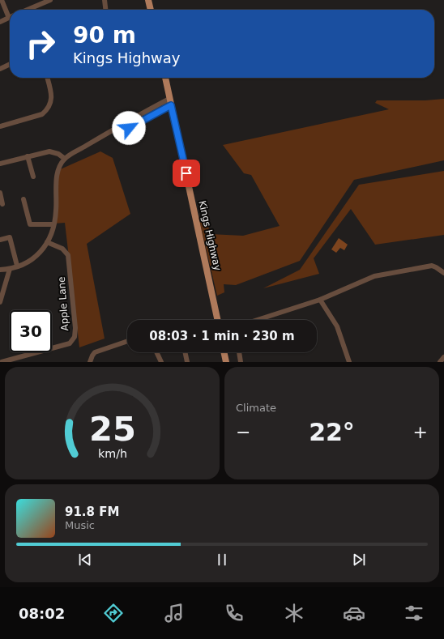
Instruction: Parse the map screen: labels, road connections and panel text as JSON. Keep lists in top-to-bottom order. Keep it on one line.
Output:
{"streets":{"main road":["Kings Highway"],"street":["Apple Lane"]},"page":{"turn":["90 m","Kings Highway"],"limit":"30","trip":"08:03 · 1 min · 230 m","tile":"Climate","heat":["−","22°","+"],"song":["91.8 FM","Music"],"tabs":"08:02","gauge":["25","km/h"]}}
